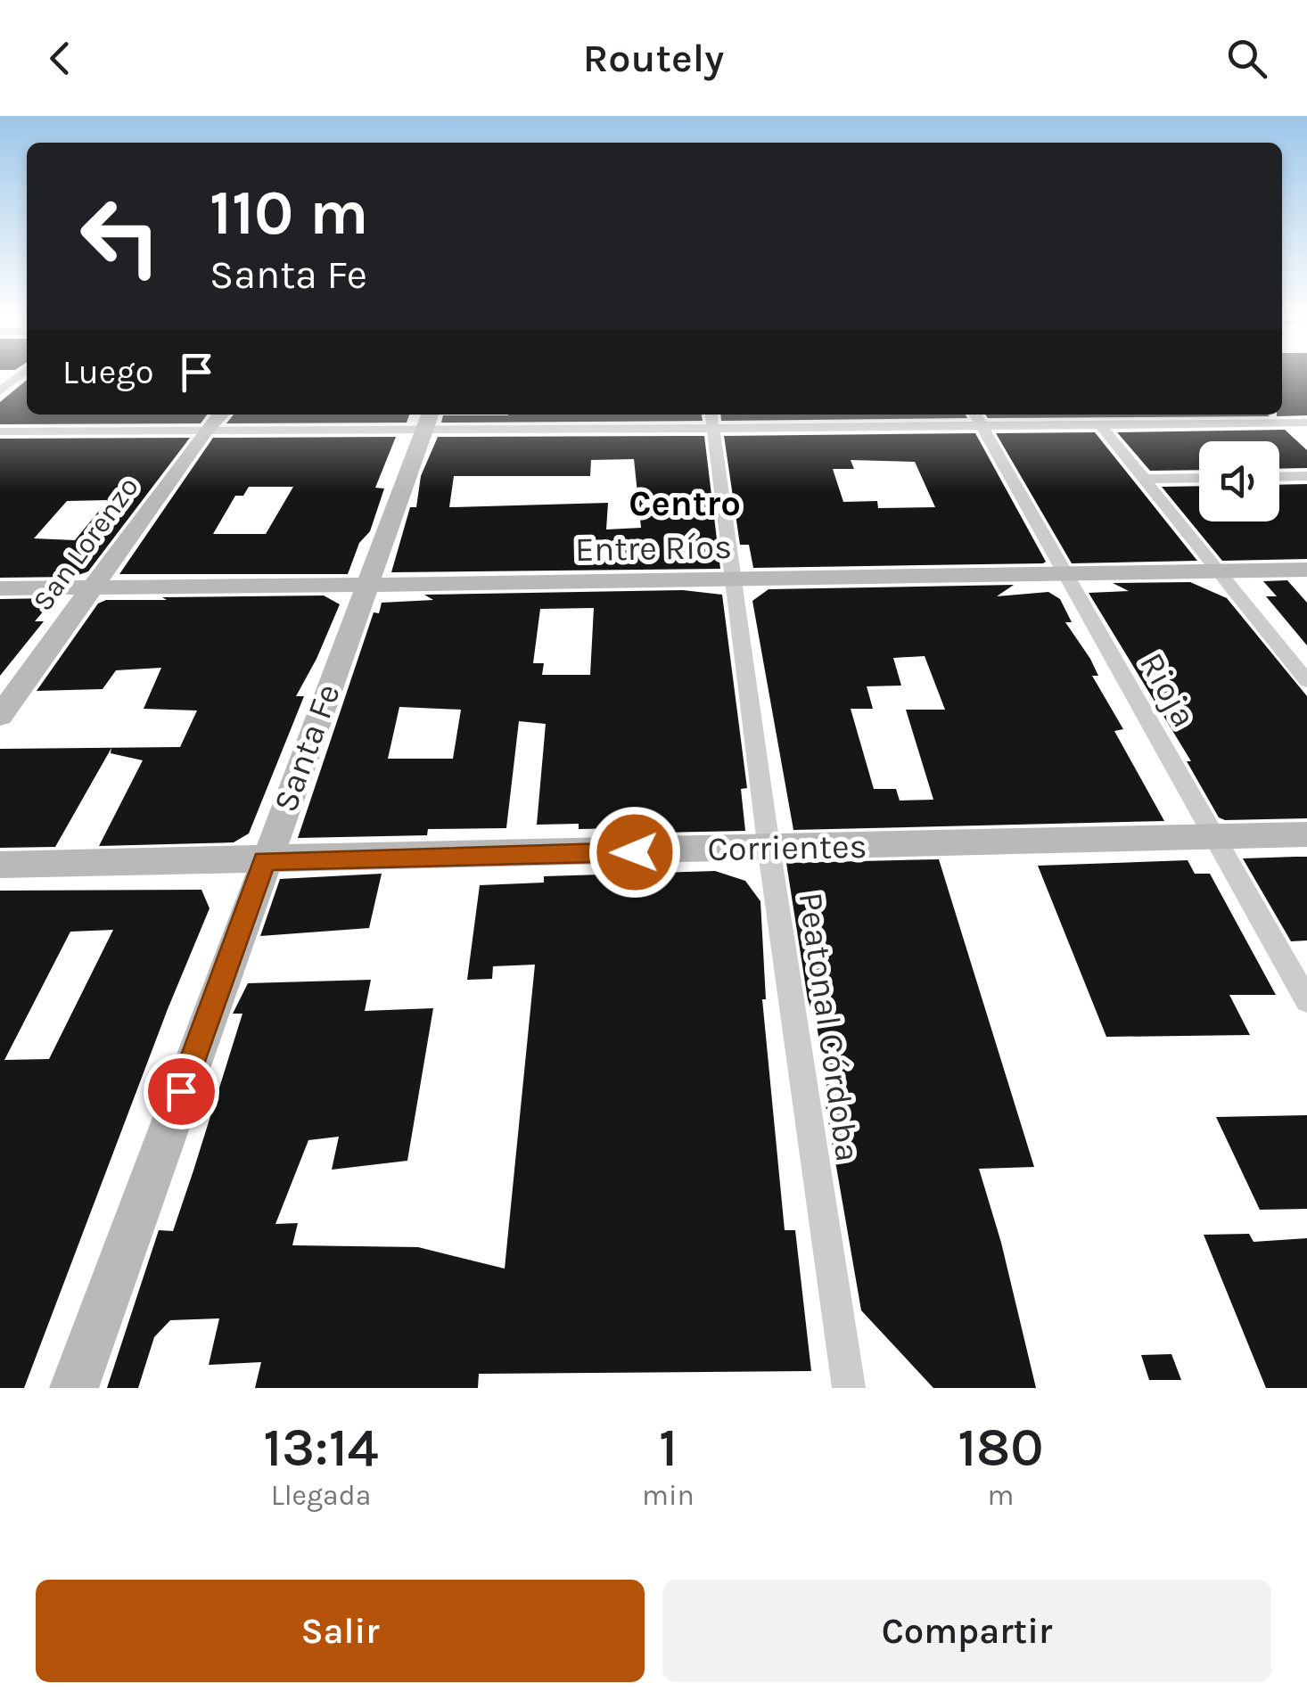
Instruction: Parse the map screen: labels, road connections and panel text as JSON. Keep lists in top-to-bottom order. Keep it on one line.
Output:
{"streets":{"main road":["San Lorenzo","Entre Ríos","Santa Fe","Corrientes"],"street":["Rioja","Peatonal Córdoba"]},"crossings":[["San Lorenzo","Entre Ríos"],["Entre Ríos","Rioja"],["Entre Ríos","Santa Fe"],["Entre Ríos","Peatonal Córdoba"],["Rioja","Corrientes"],["Santa Fe","Corrientes"],["Corrientes","Peatonal Córdoba"]],"districts":["Centro"],"page":{"header":"Routely","turn":["110 m","Santa Fe"],"then":"Luego","eta":["13:14","Llegada","1","min","180","m"],"buttons":["Salir","Compartir"]}}
